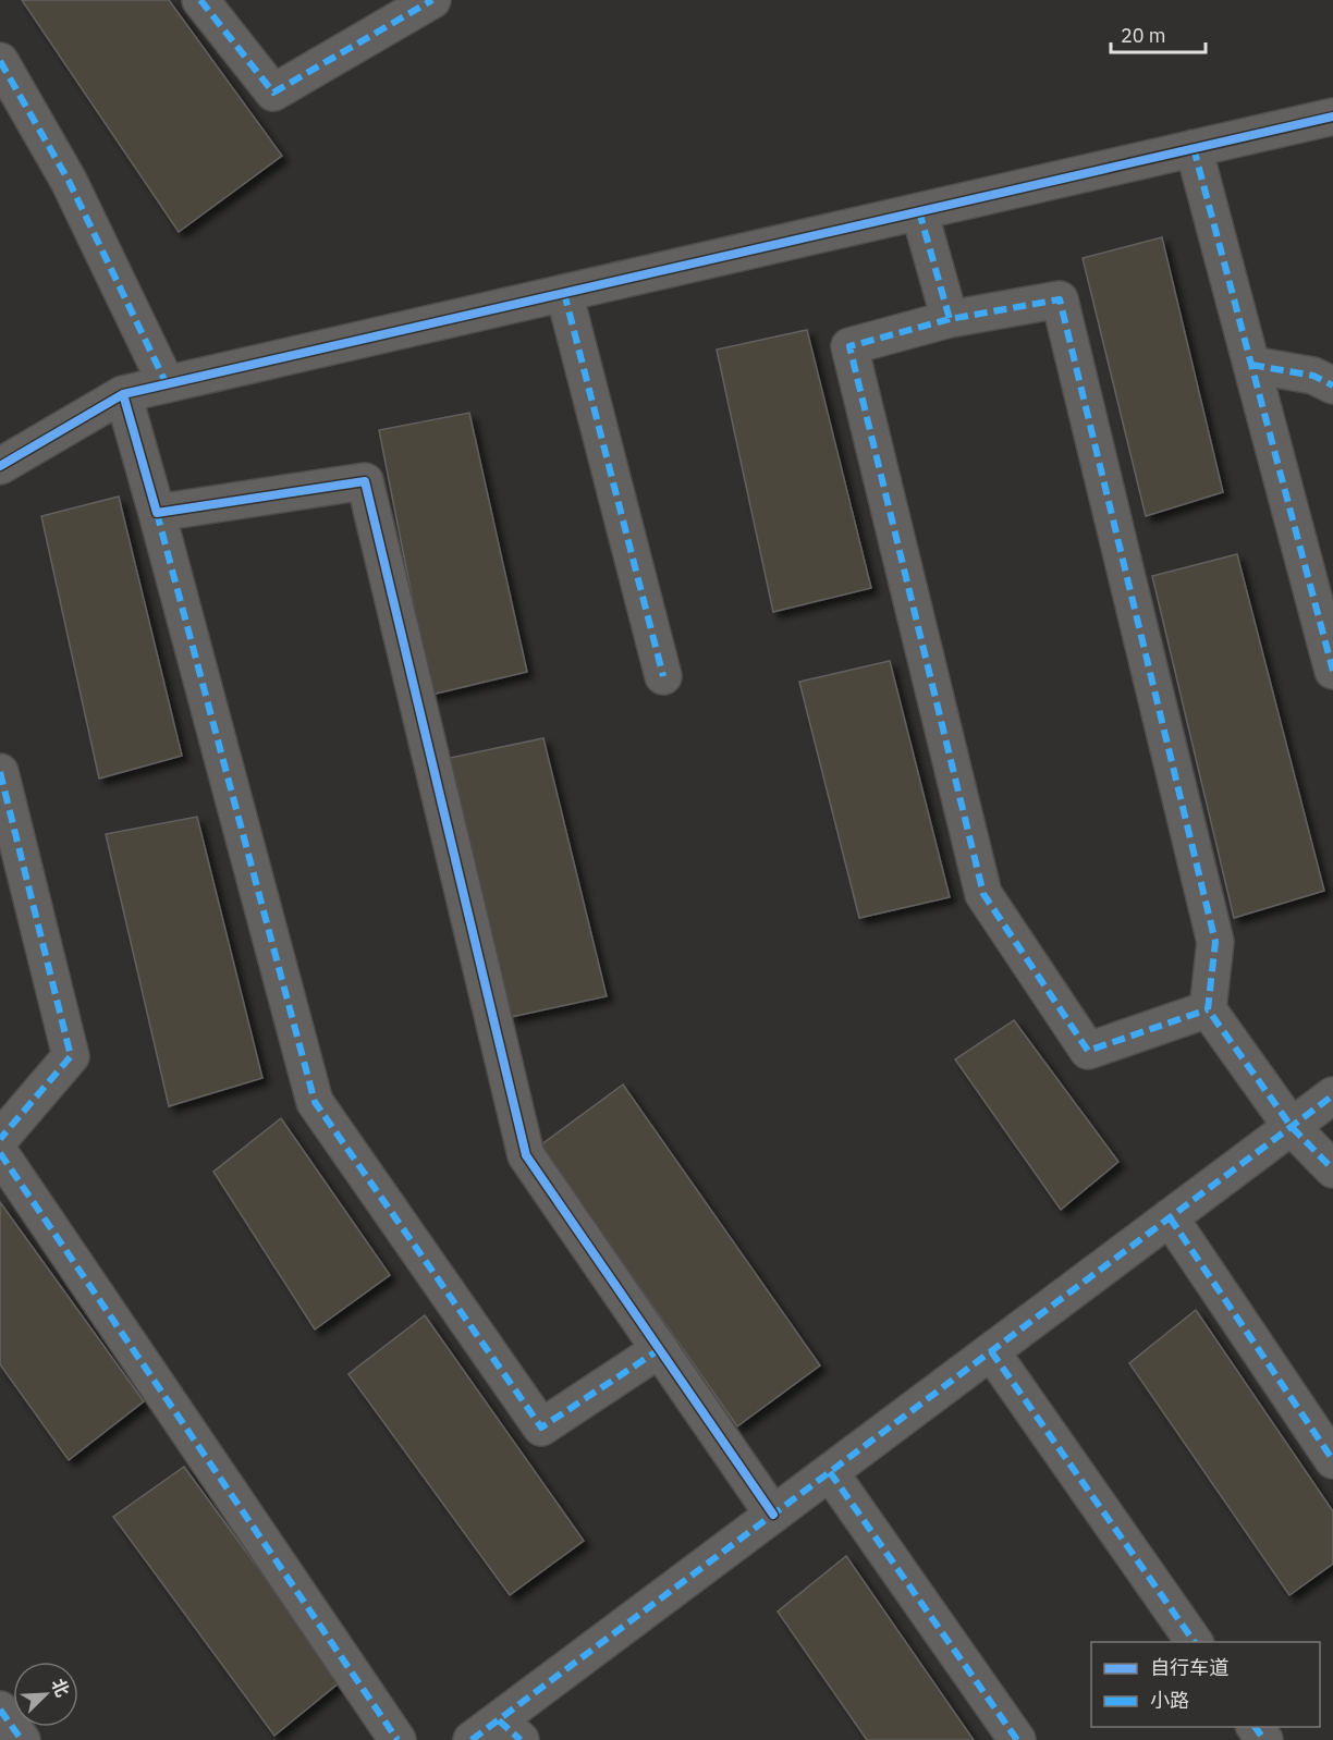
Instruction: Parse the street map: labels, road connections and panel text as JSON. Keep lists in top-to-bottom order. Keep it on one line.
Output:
{"legend":["自行车道","小路"],"scale_bar":"20 m","north":"top right"}
